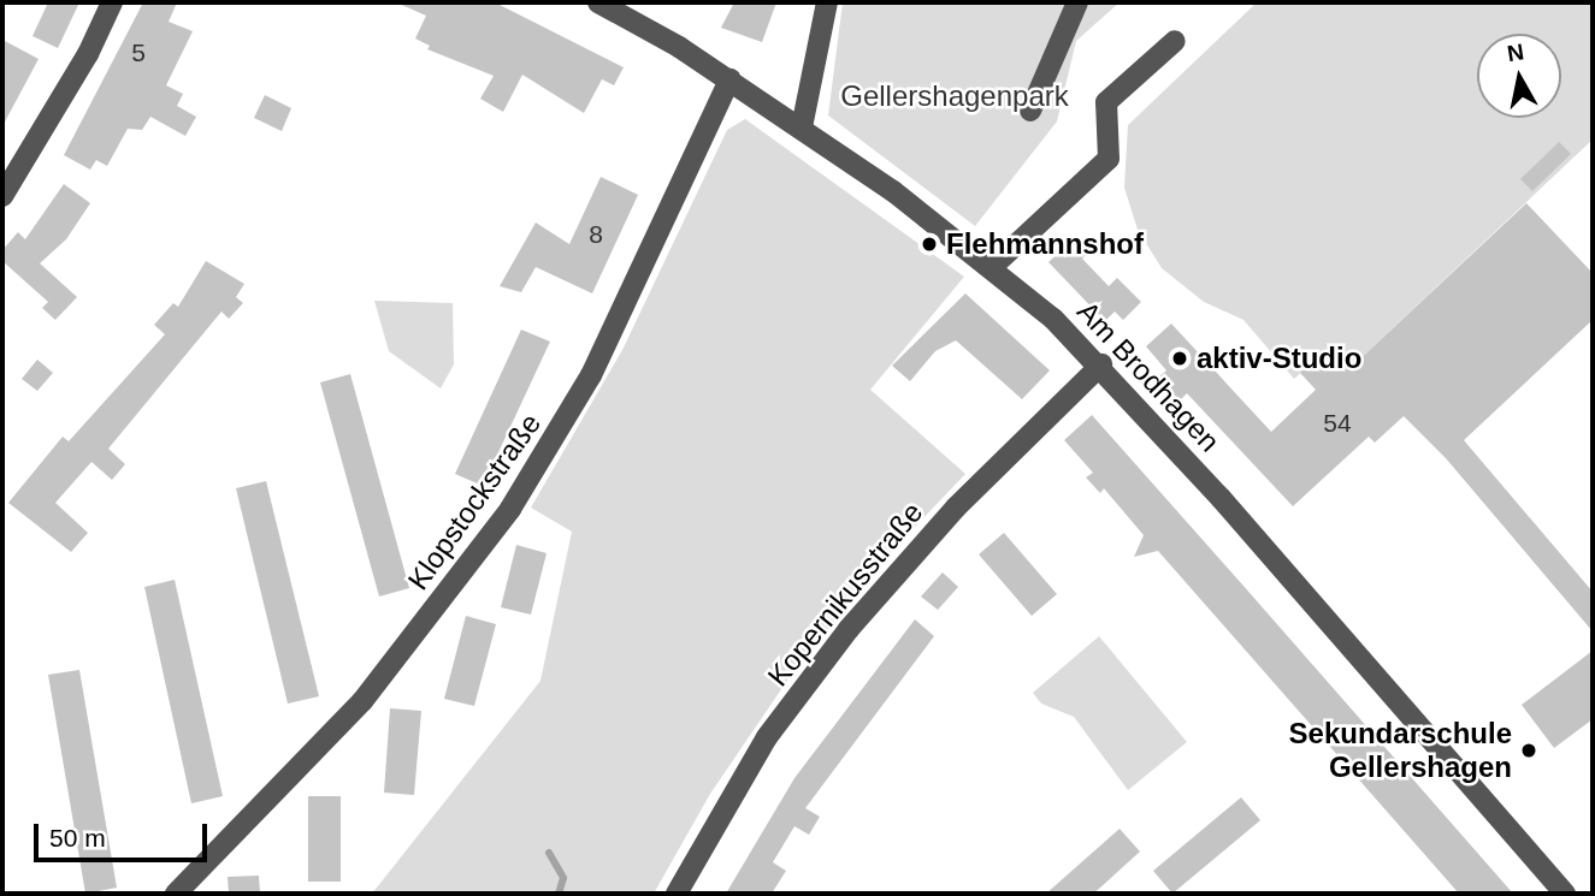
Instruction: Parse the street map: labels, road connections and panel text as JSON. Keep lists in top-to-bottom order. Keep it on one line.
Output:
{"streets":{"street":["Am Brodhagen","Klopstockstraße","Kopernikusstraße"]},"crossings":[["Am Brodhagen","Klopstockstraße"],["Am Brodhagen","Kopernikusstraße"]],"parks":["Gellershagenpark"],"places":["Flehmannshof","aktiv-Studio","Sekundarschule Gellershagen"],"house_numbers":["5","8","54"],"scale_bar":"50 m","north":"top"}
